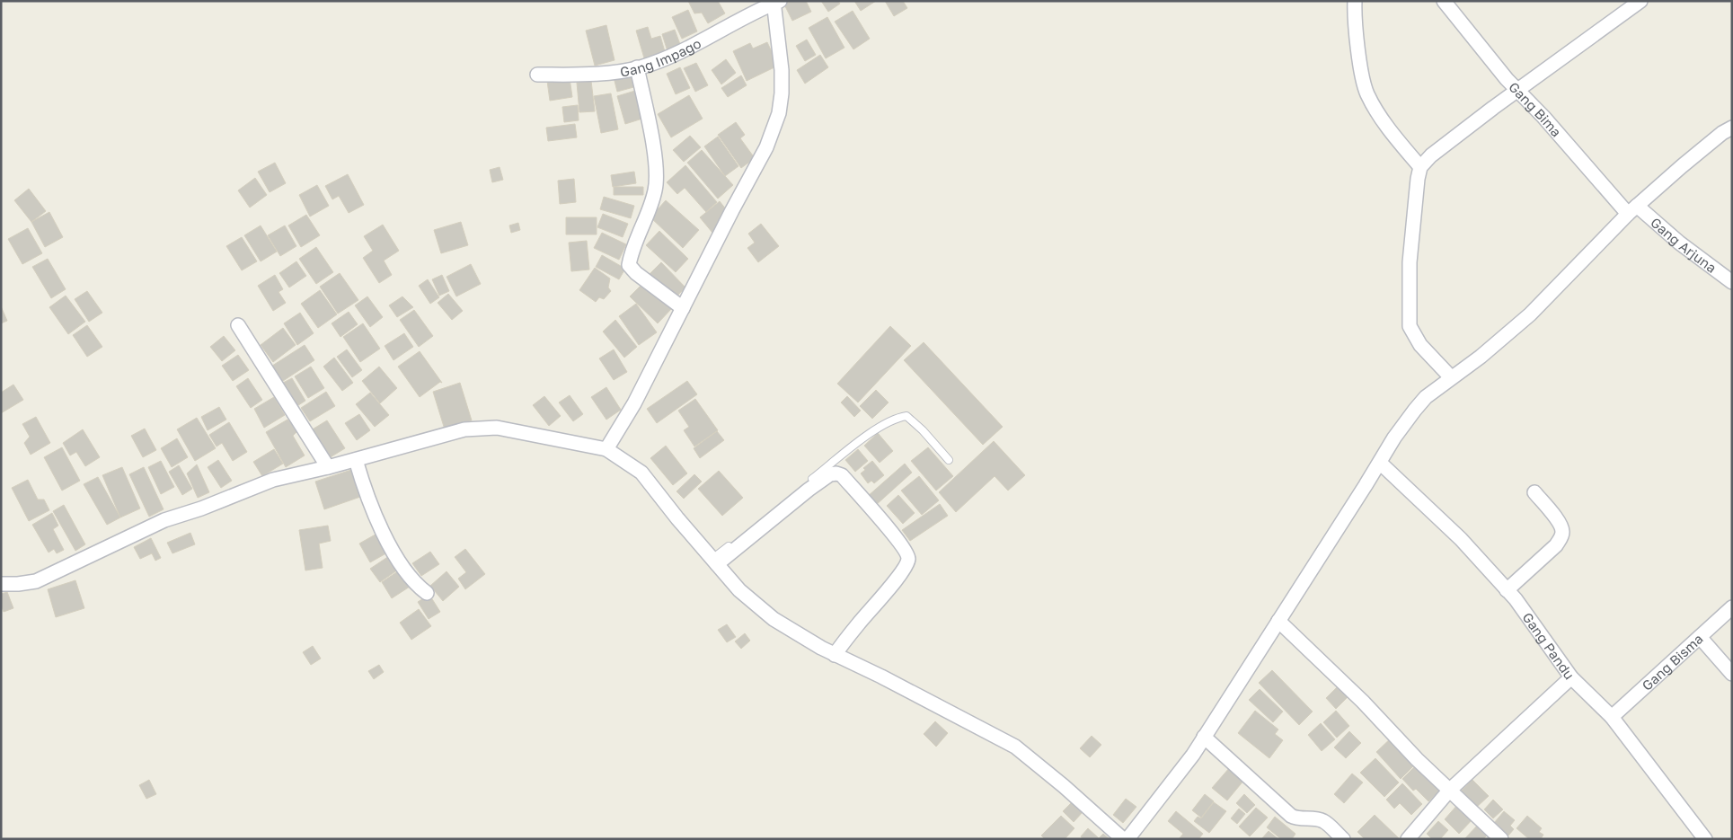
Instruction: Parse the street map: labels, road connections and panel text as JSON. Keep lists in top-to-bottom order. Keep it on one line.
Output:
{"streets":{"street":["Gang Impago","Gang Bima","Gang Arjuna","Gang Pandu","Gang Bisma"]},"crossings":[["Gang Bima","Gang Arjuna"],["Gang Pandu","Gang Bisma"]]}
